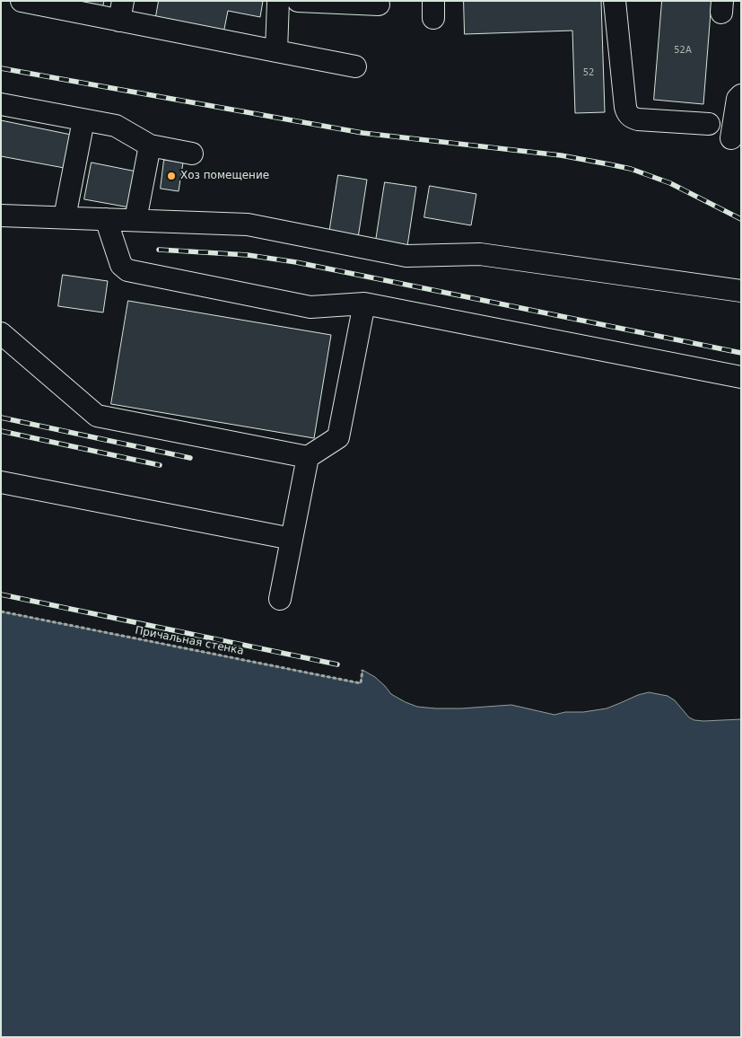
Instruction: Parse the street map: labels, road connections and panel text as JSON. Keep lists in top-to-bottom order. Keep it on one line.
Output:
{"streets":{"path":["Причальная стенка"]},"places":["Хоз помещение"],"house_numbers":["52А","52"]}
